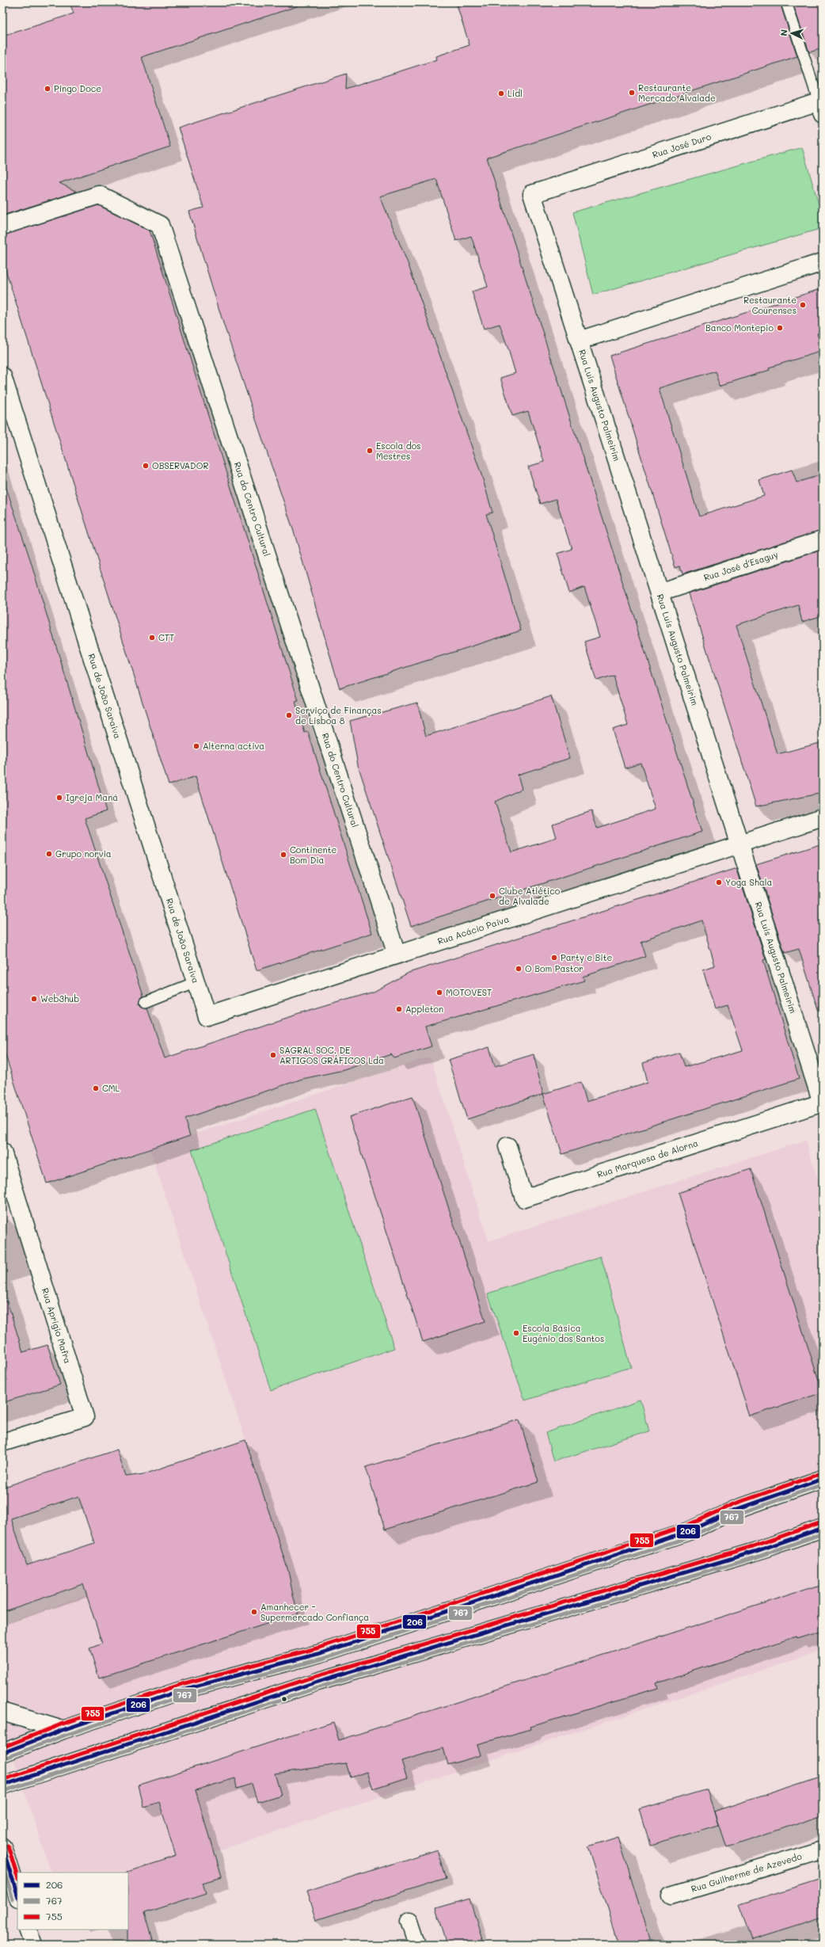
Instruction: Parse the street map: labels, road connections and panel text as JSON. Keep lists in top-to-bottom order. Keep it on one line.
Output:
{"streets":{"street":["Rua José Duro","Rua Luís Augusto Palmeirim","Rua do Centro Cultural","Rua José d'Esaguy","Rua de João Saraiva","Rua Acácio Paiva","Rua Marquesa de Alorna","Rua Aprígio Mafra","Rua Guilherme de Azevedo"]},"crossings":[["Rua José Duro","Rua Luís Augusto Palmeirim"],["Rua Luís Augusto Palmeirim","Rua José d'Esaguy"],["Rua Luís Augusto Palmeirim","Rua Acácio Paiva"],["Rua Luís Augusto Palmeirim","Rua Marquesa de Alorna"],["Rua do Centro Cultural","Rua Acácio Paiva"],["Rua de João Saraiva","Rua Acácio Paiva"]],"places":["Pingo Doce","Restaurante Mercado Alvalade","Lidl","Restaurante Courenses","Banco Montepio","Escola dos Mestres","OBSERVADOR","CTT","Serviço de Finanças de Lisboa 8","Alterna activa","Igreja Maná","Grupo norvia","Continente Bom Dia","Yoga Shala","Clube Atlético de Alvalade","Party e Bite","O Bom Pastor","MOTOVEST","Web3hub","Appleton","SAGRAL SOC. DE ARTIGOS GRÁFICOS Lda","CML","Escola Básica Eugénio dos Santos","Amanhecer - Supermercado Confiança"],"lines":["transit line 755","transit line 206","transit line 767"],"legend":["206","767","755"],"north":"left"}
